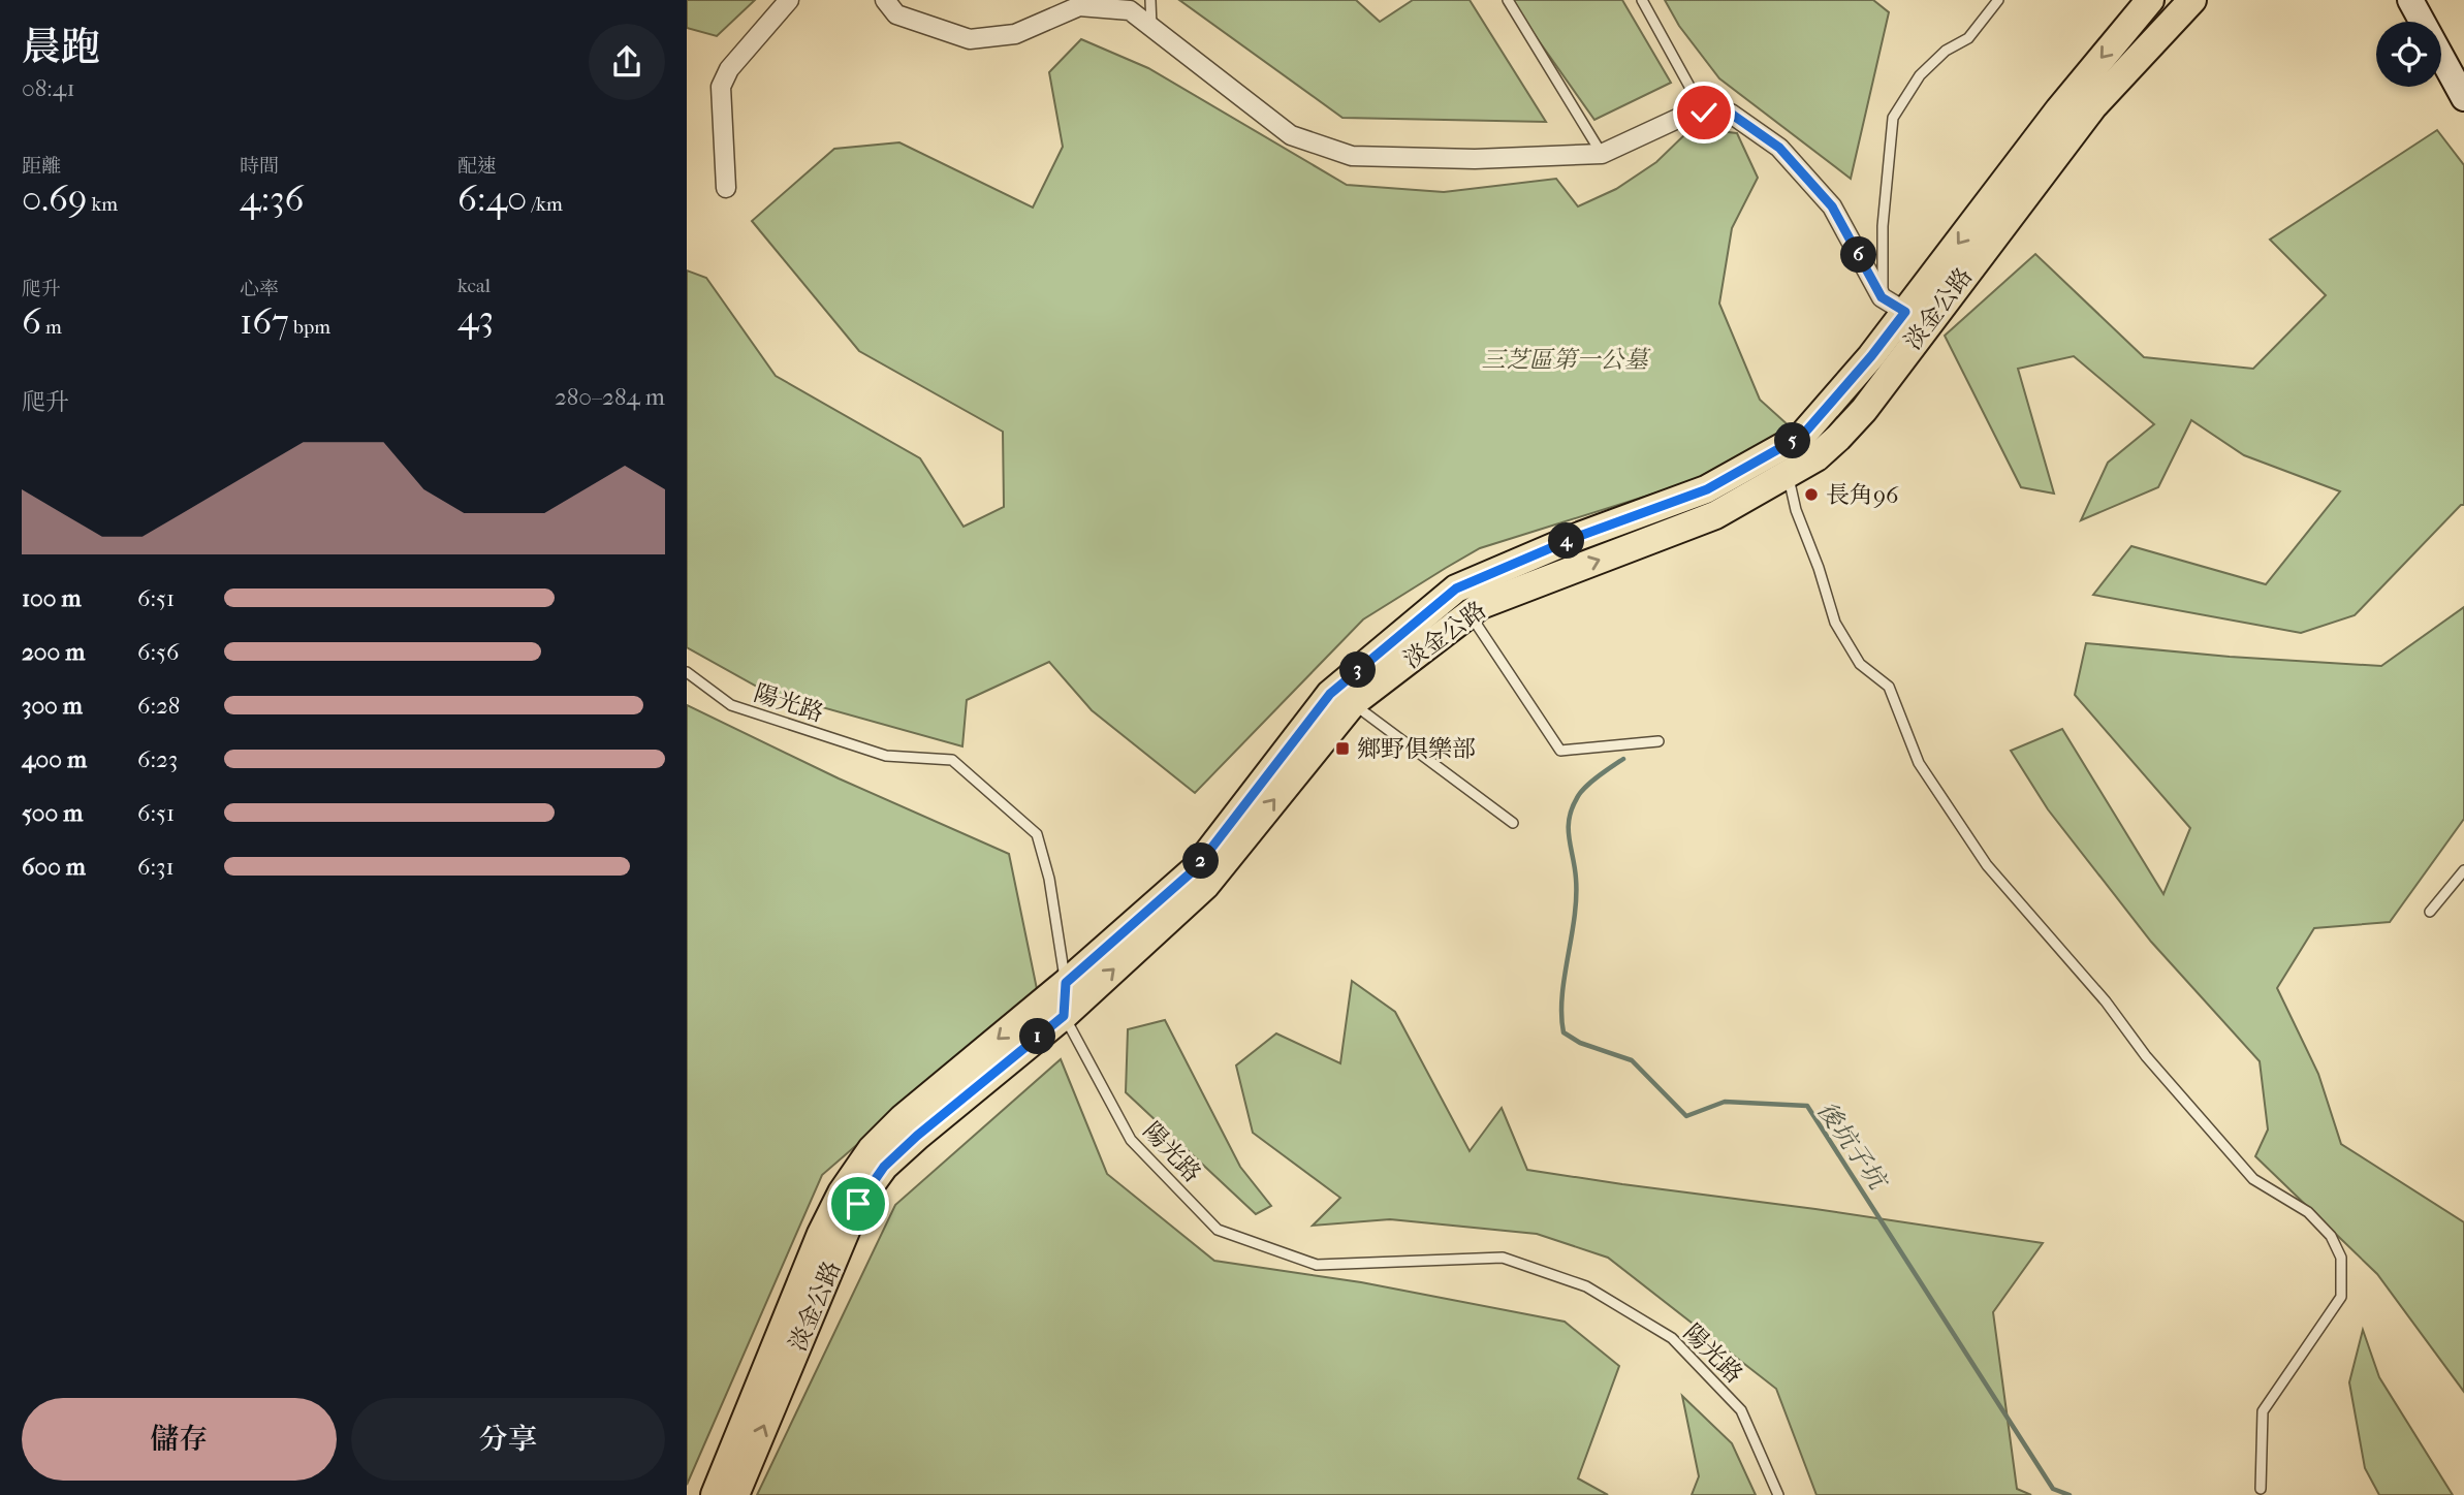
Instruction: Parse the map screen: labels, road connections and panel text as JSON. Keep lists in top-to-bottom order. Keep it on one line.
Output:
{"streets":{"main road":["淡金公路"],"lane":["陽光路"]},"crossings":[["淡金公路","陽光路"]],"water":["後坑子坑"],"parks":["三芝區第一公墓"],"places":{"other":["長角96"],"transit":["鄉野俱樂部"]},"page":{"heading":["晨跑","08:41"],"stats":[["距離","0.69 km"],["時間","4:36"],["配速","6:40 /km"],["爬升","6 m"],["心率","167 bpm"],["kcal","43"]],"pins":["6","5","4","3","2","1"],"chart":["爬升","280–284 m"],"list":[{"name":"100 m","note":"6:51"},{"name":"200 m","note":"6:56"},{"name":"300 m","note":"6:28"},{"name":"400 m","note":"6:23"},{"name":"500 m","note":"6:51"},{"name":"600 m","note":"6:31"}],"buttons":["儲存","分享"]}}
